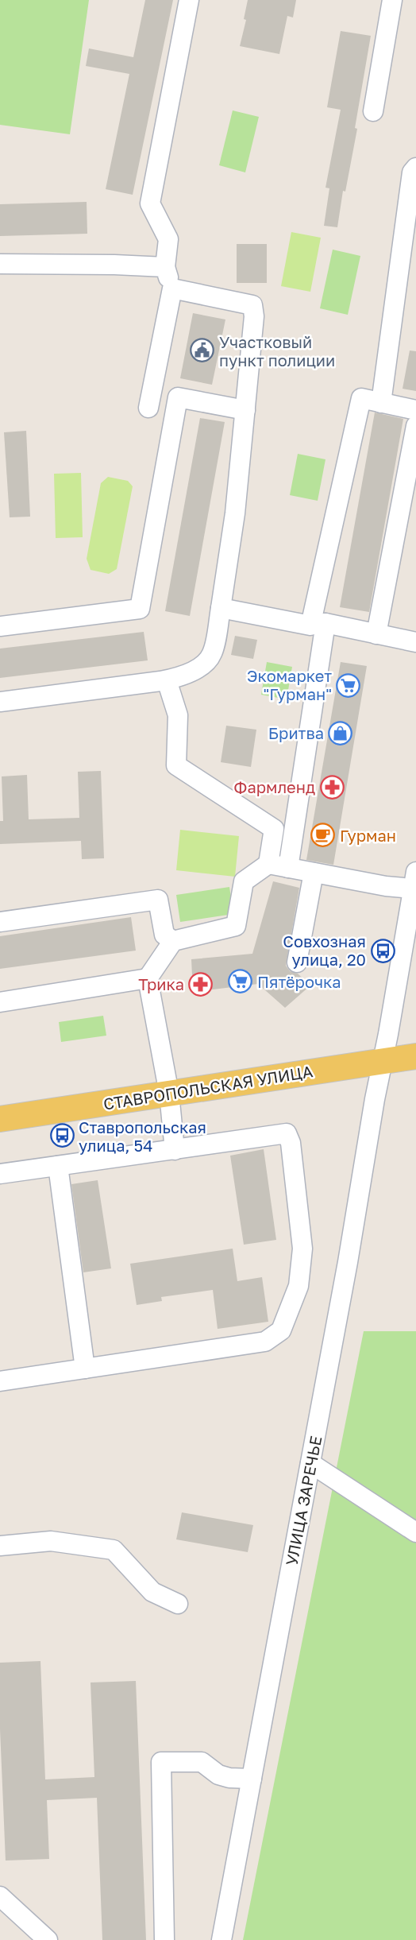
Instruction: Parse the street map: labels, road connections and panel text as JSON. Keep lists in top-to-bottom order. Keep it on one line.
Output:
{"streets":{"main road":["СТАВРОПОЛЬСКАЯ УЛИЦА"],"street":["УЛИЦА ЗАРЕЧЬЕ"]},"crossings":[["СТАВРОПОЛЬСКАЯ УЛИЦА","УЛИЦА ЗАРЕЧЬЕ"]],"places":{"public building":["Участковый пункт полиции"],"supermarket":["Экомаркет \"Гурман\"","Пятёрочка"],"shop":["Бритва"],"pharmacy":["Фармленд","Трика"],"cafe":["Гурман"],"bus stop":["Совхозная улица, 20","Ставропольская улица, 54"]}}
